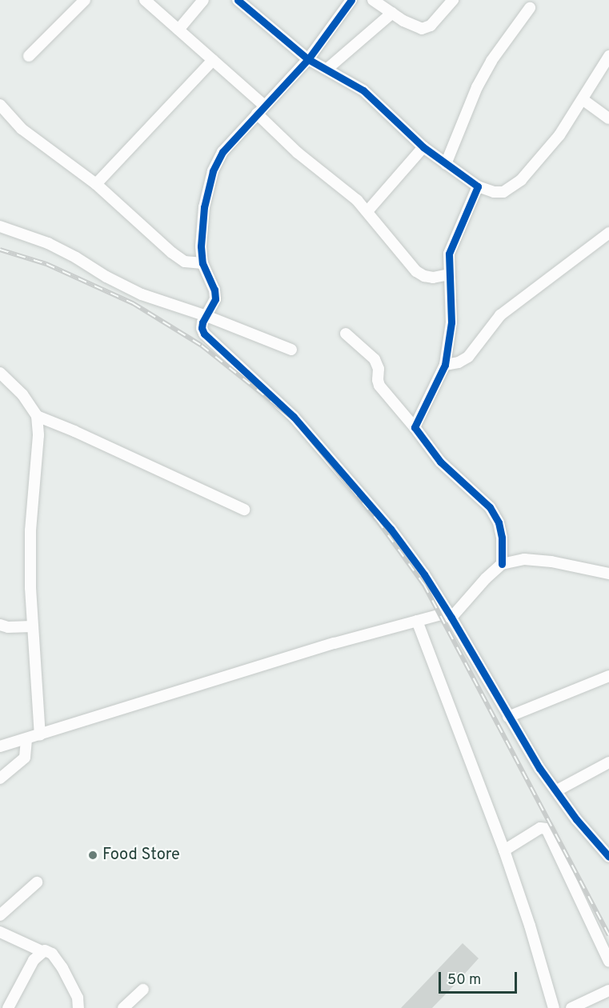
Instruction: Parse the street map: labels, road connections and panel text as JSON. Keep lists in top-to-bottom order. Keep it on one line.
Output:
{"places":["Food Store"],"scale_bar":"50 m"}
